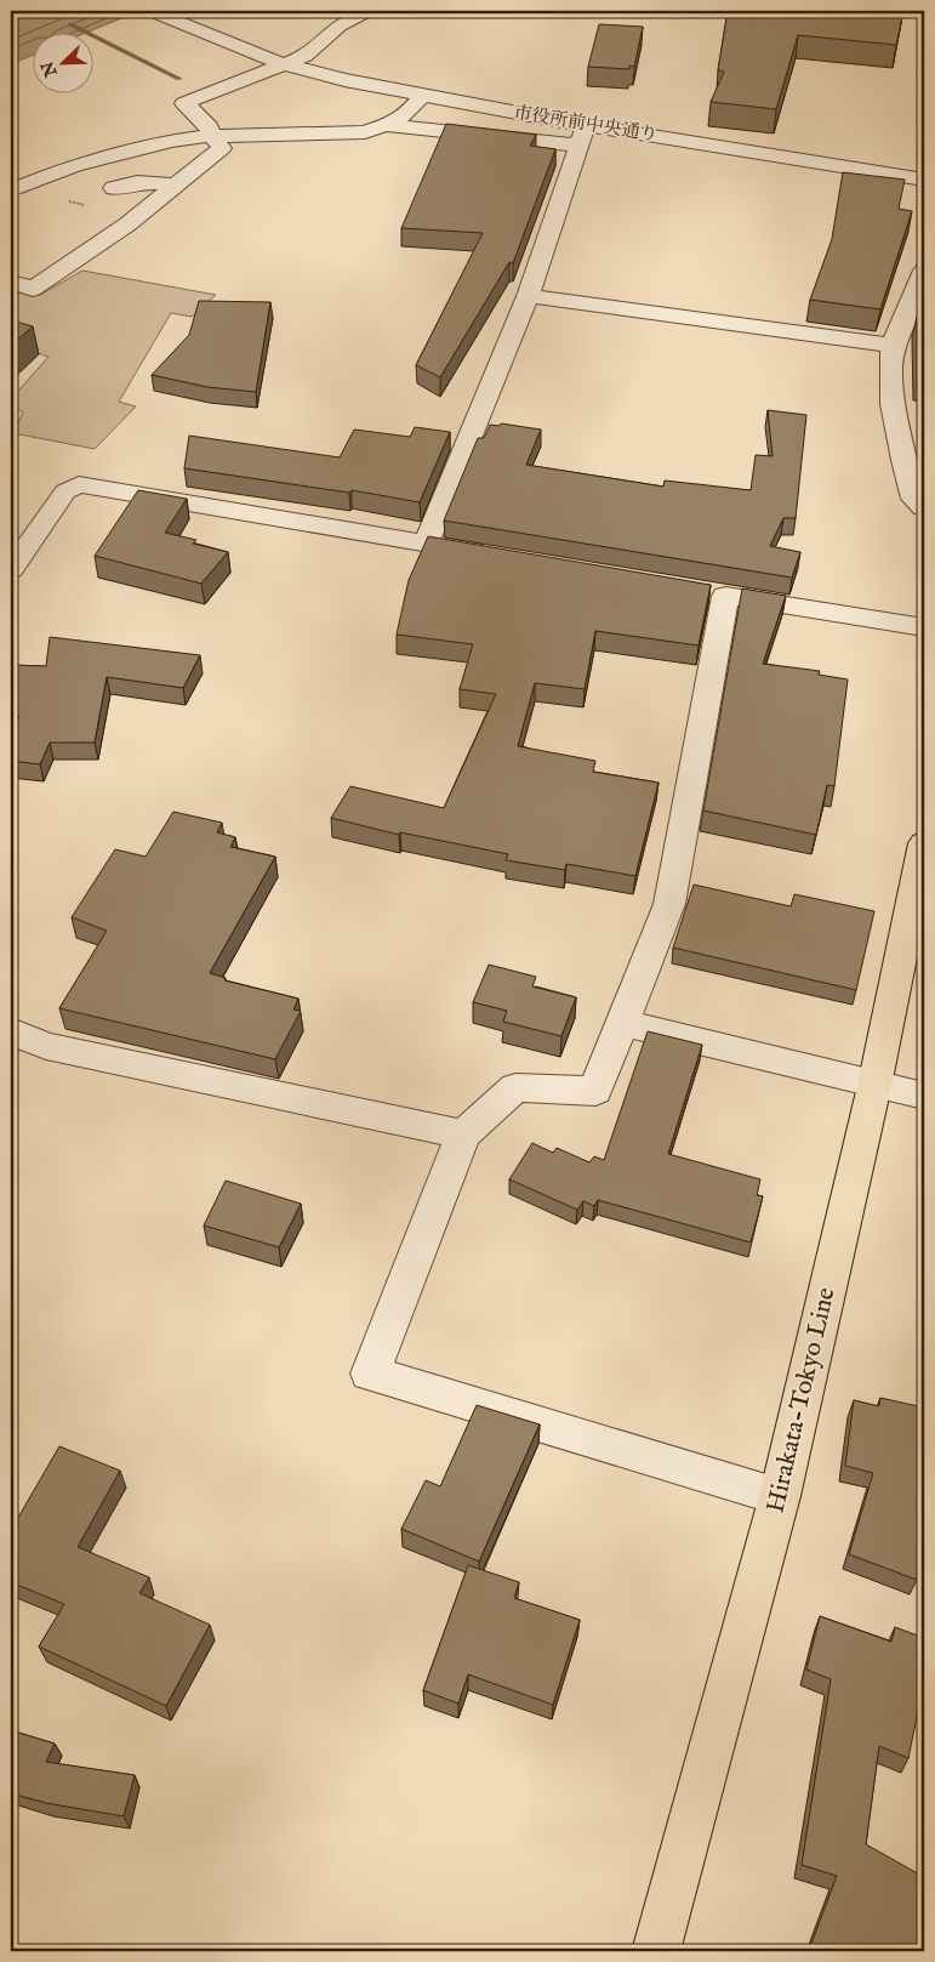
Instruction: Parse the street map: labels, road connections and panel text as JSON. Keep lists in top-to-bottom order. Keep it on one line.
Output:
{"streets":{"main road":["Hirakata-Tokyo Line"],"street":["市役所前中央通り"]},"north":"bottom left"}
